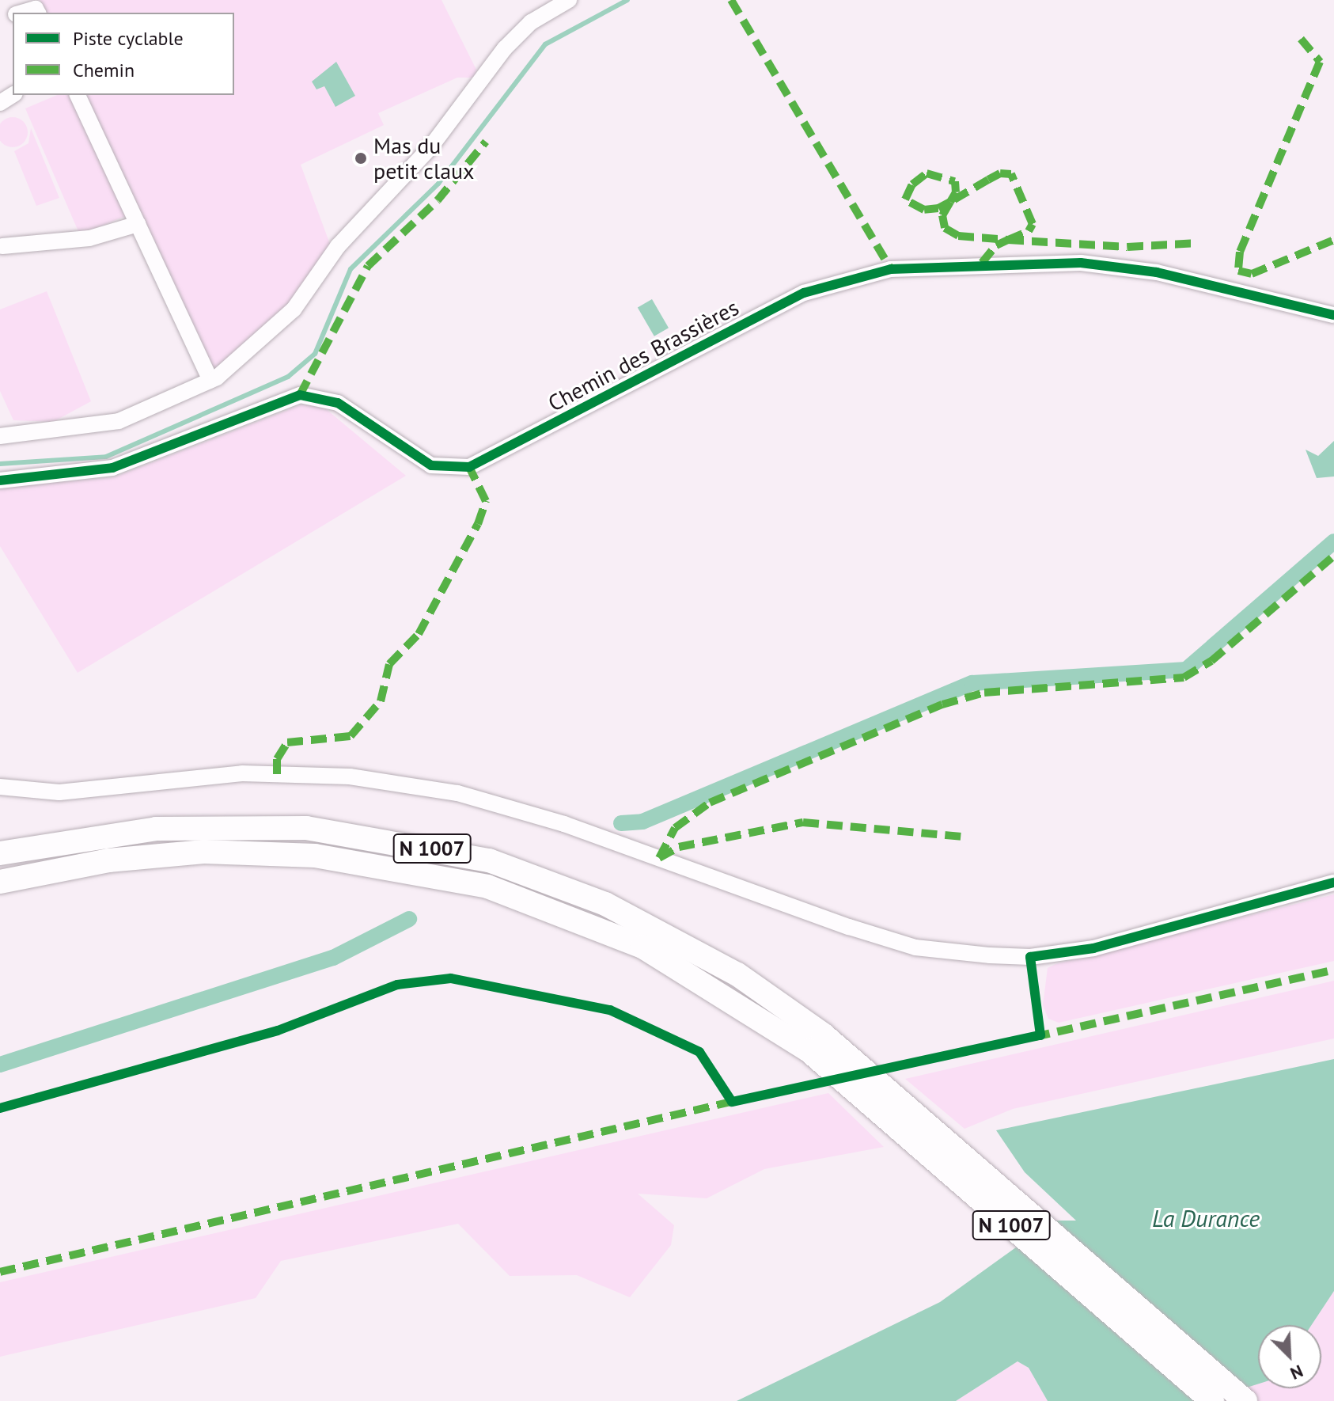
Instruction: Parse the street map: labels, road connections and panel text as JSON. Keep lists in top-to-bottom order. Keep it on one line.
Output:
{"streets":{"highway":["N 1007"],"street":["Chemin des Brassières"]},"water":["La Durance"],"places":["Mas du petit claux"],"legend":["Piste cyclable","Chemin"],"north":"bottom right"}
